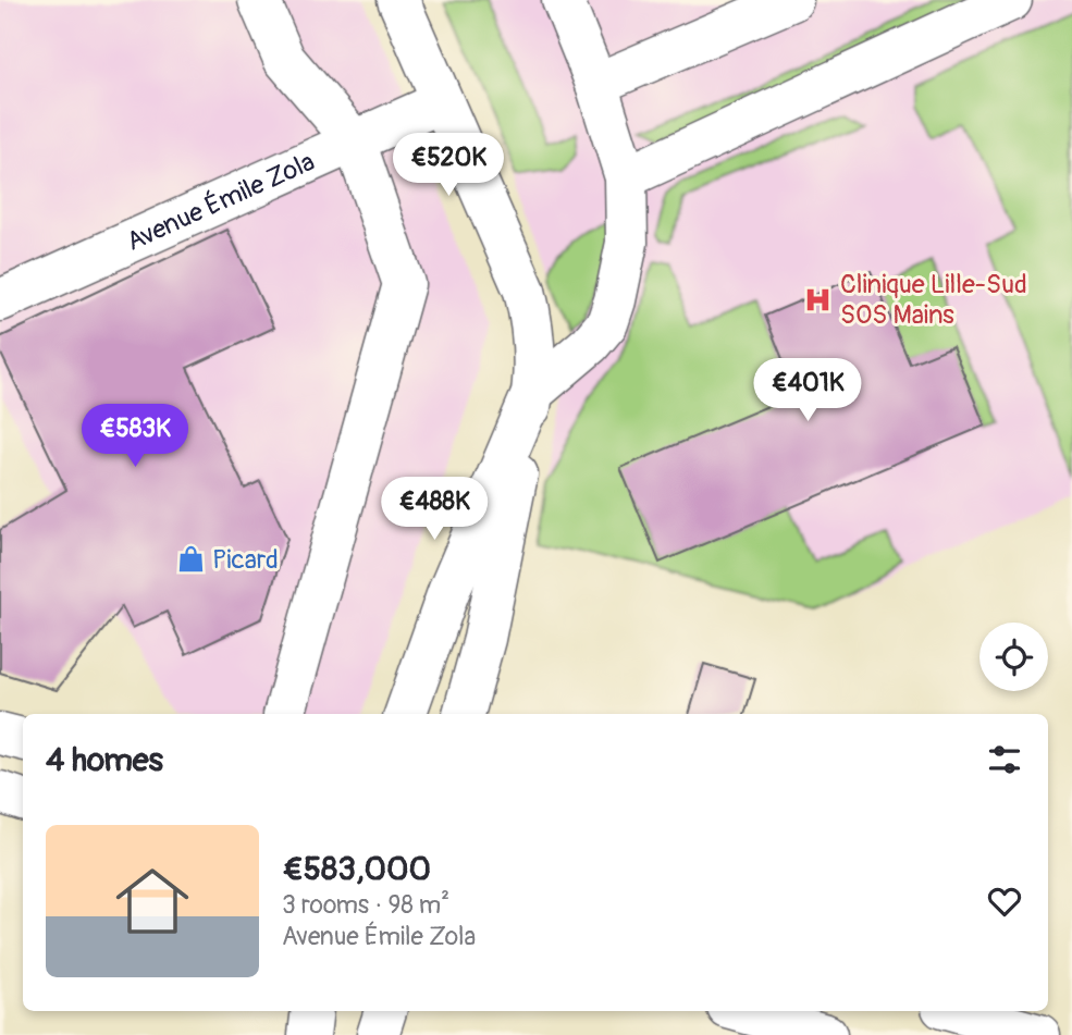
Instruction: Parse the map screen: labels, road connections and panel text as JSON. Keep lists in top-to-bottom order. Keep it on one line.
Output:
{"streets":{"street":["Avenue Émile Zola"]},"places":{"hospital":["Clinique Lille-Sud SOS Mains"],"shop":["Picard"]},"page":{"price":["€520K","€401K","€583K","€488K"],"heading":"4 homes","list":[{"name":"€583,000","note":"3 rooms · 98 m² · Avenue Émile Zola"}]}}
